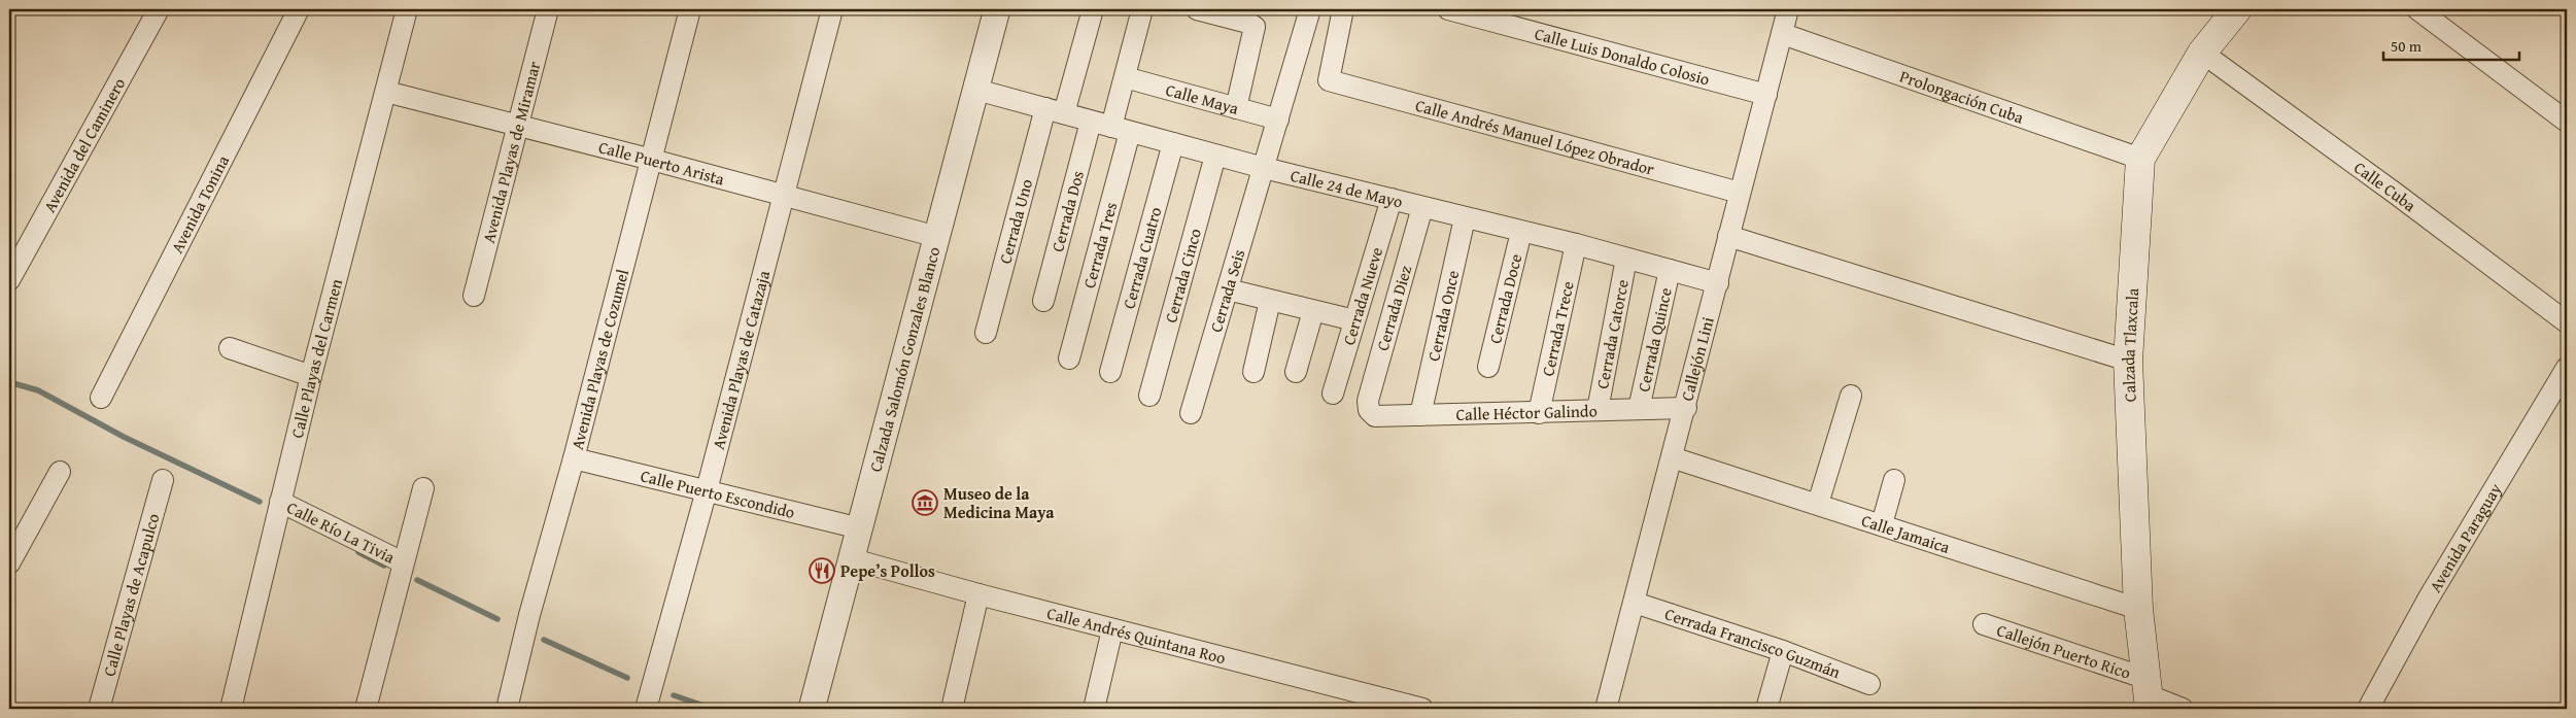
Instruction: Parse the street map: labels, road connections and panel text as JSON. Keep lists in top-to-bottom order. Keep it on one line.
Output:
{"streets":{"main road":["Calzada Tlaxcala"],"street":["Calle Luis Donaldo Colosio","Prolongación Cuba","Calle Maya","Calle Andrés Manuel López Obrador","Avenida del Caminero","Avenida Playas de Miramar","Calle Puerto Arista","Calle Cuba","Calle 24 de Mayo","Avenida Tonina","Cerrada Dos","Cerrada Uno","Cerrada Tres","Cerrada Cuatro","Cerrada Cinco","Cerrada Seis","Cerrada Nueve","Cerrada Doce","Cerrada Diez","Cerrada Once","Cerrada Trece","Cerrada Catorce","Cerrada Quince","Calle Playas del Carmen","Avenida Playas de Cozumel","Avenida Playas de Catazaja","Calzada Salomón Gonzales Blanco","Callejón Lini","Calle Héctor Galindo","Calle Puerto Escondido","Calle Río La Tivia","Calle Jamaica","Avenida Paraguay","Calle Playas de Acapulco","Calle Andrés Quintana Roo","Cerrada Francisco Guzmán","Callejón Puerto Rico"]},"crossings":[["Calle Luis Donaldo Colosio","Callejón Lini"],["Prolongación Cuba","Calzada Tlaxcala"],["Prolongación Cuba","Callejón Lini"],["Calle Maya","Cerrada Tres"],["Calle Maya","Cerrada Seis"],["Calle Andrés Manuel López Obrador","Callejón Lini"],["Avenida Playas de Miramar","Calle Puerto Arista"],["Calle Puerto Arista","Calle Playas del Carmen"],["Calle Puerto Arista","Avenida Playas de Cozumel"],["Calle Puerto Arista","Avenida Playas de Catazaja"],["Calle Puerto Arista","Calzada Salomón Gonzales Blanco"],["Calle Cuba","Calzada Tlaxcala"],["Calle 24 de Mayo","Cerrada Dos"],["Calle 24 de Mayo","Cerrada Uno"],["Calle 24 de Mayo","Cerrada Tres"],["Calle 24 de Mayo","Cerrada Cuatro"],["Calle 24 de Mayo","Cerrada Cinco"],["Calle 24 de Mayo","Cerrada Seis"],["Calle 24 de Mayo","Cerrada Nueve"],["Calle 24 de Mayo","Cerrada Doce"],["Calle 24 de Mayo","Cerrada Diez"],["Calle 24 de Mayo","Cerrada Once"],["Calle 24 de Mayo","Cerrada Trece"],["Calle 24 de Mayo","Cerrada Catorce"],["Calle 24 de Mayo","Cerrada Quince"],["Calle 24 de Mayo","Calzada Salomón Gonzales Blanco"],["Calle 24 de Mayo","Callejón Lini"],["Cerrada Diez","Calle Héctor Galindo"],["Cerrada Once","Calle Héctor Galindo"],["Cerrada Trece","Calle Héctor Galindo"],["Cerrada Catorce","Calle Héctor Galindo"],["Cerrada Quince","Calle Héctor Galindo"],["Calzada Tlaxcala","Calle Jamaica"],["Calzada Tlaxcala","Callejón Puerto Rico"],["Calle Playas del Carmen","Calle Río La Tivia"],["Avenida Playas de Cozumel","Calle Puerto Escondido"],["Avenida Playas de Catazaja","Calle Puerto Escondido"],["Calzada Salomón Gonzales Blanco","Calle Puerto Escondido"],["Calzada Salomón Gonzales Blanco","Calle Andrés Quintana Roo"],["Callejón Lini","Calle Héctor Galindo"],["Callejón Lini","Calle Jamaica"],["Callejón Lini","Cerrada Francisco Guzmán"]],"places":{"museum":["Museo de la Medicina Maya"],"restaurant":["Pepe’s Pollos"]},"scale_bar":"50 m"}
